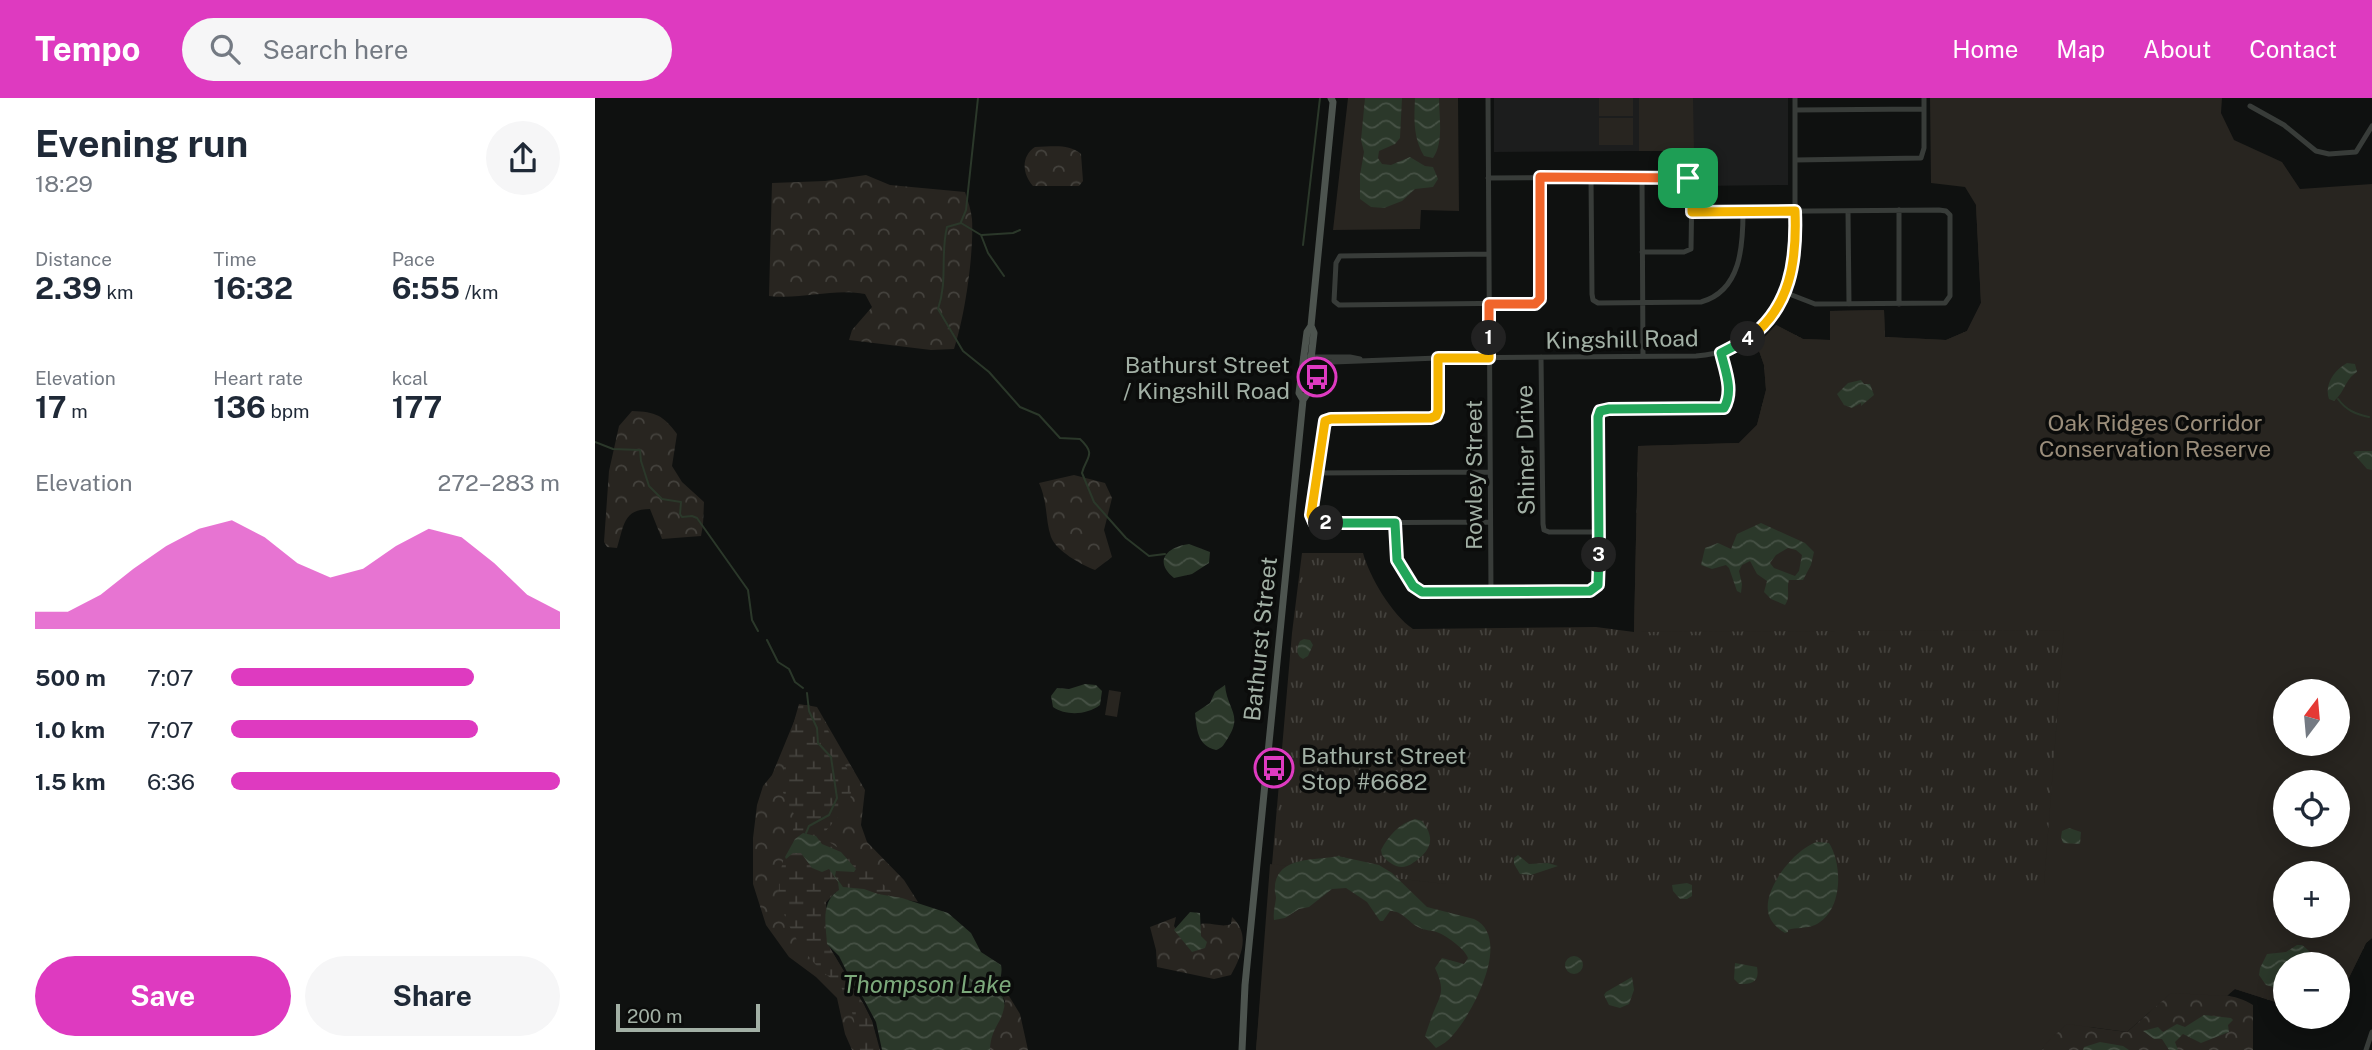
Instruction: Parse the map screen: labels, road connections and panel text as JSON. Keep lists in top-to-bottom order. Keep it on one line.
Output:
{"streets":{"main road":["Bathurst Street"],"street":["Kingshill Road","Shiner Drive","Rowley Street"]},"crossings":[["Kingshill Road","Shiner Drive"],["Kingshill Road","Rowley Street"],["Kingshill Road","Bathurst Street"]],"water":["Thompson Lake"],"parks":["Oak Ridges Corridor Conservation Reserve"],"places":{"bus stop":["Bathurst Street / Kingshill Road","Bathurst Street Stop #6682"]},"scale_bar":"200 m","north":"top","page":{"header":"Tempo","search":"Search here","nav":["Home","Map","About","Contact"],"heading":["Evening run","18:29"],"stats":[["Distance","2.39 km"],["Time","16:32"],["Pace","6:55 /km"],["Elevation","17 m"],["Heart rate","136 bpm"],["kcal","177"]],"pins":["1","4","2","3"],"chart":["Elevation","272–283 m"],"list":[{"name":"500 m","note":"7:07"},{"name":"1.0 km","note":"7:07"},{"name":"1.5 km","note":"6:36"}],"map_buttons":["+","−"],"buttons":["Save","Share"],"scale":"200 m"}}
